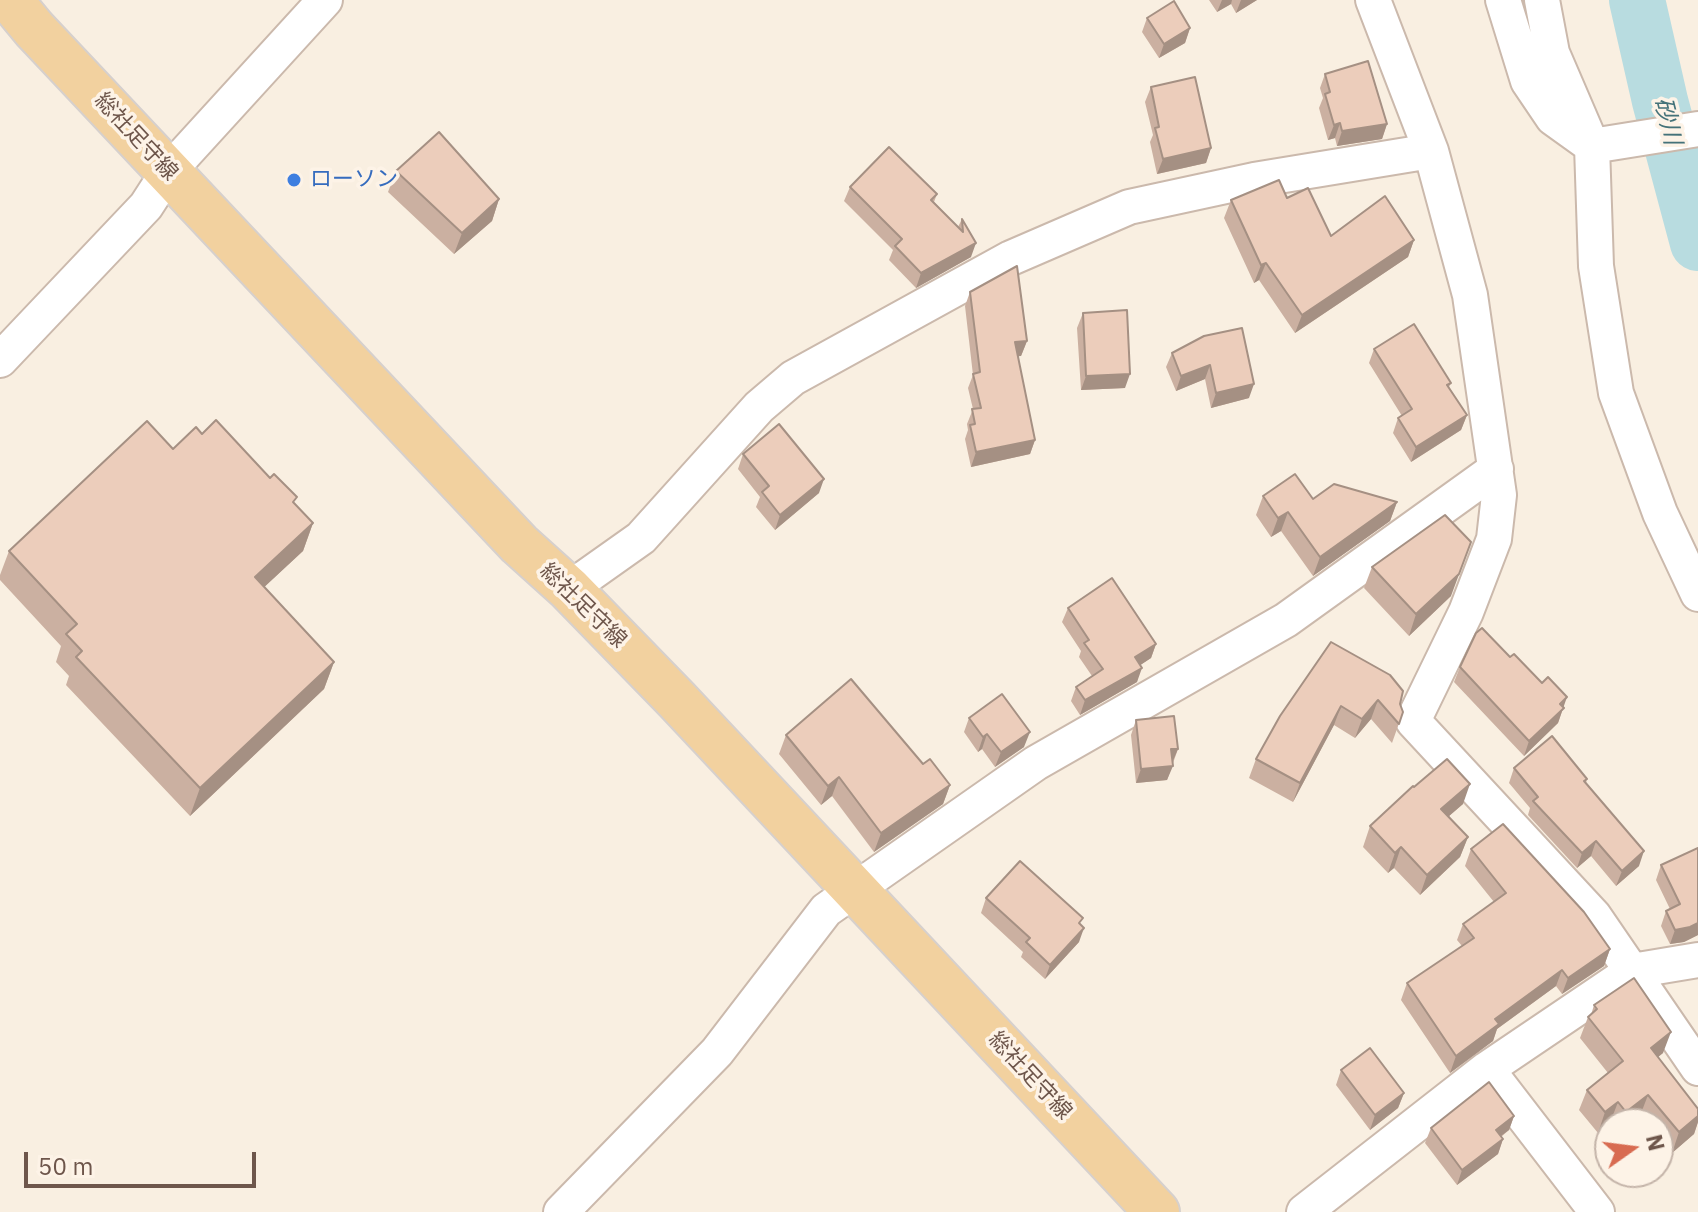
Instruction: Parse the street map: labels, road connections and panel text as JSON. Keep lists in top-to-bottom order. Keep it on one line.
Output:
{"streets":{"main road":["総社足守線"]},"water":["砂川"],"places":["ローソン"],"scale_bar":"50 m","north":"right"}
